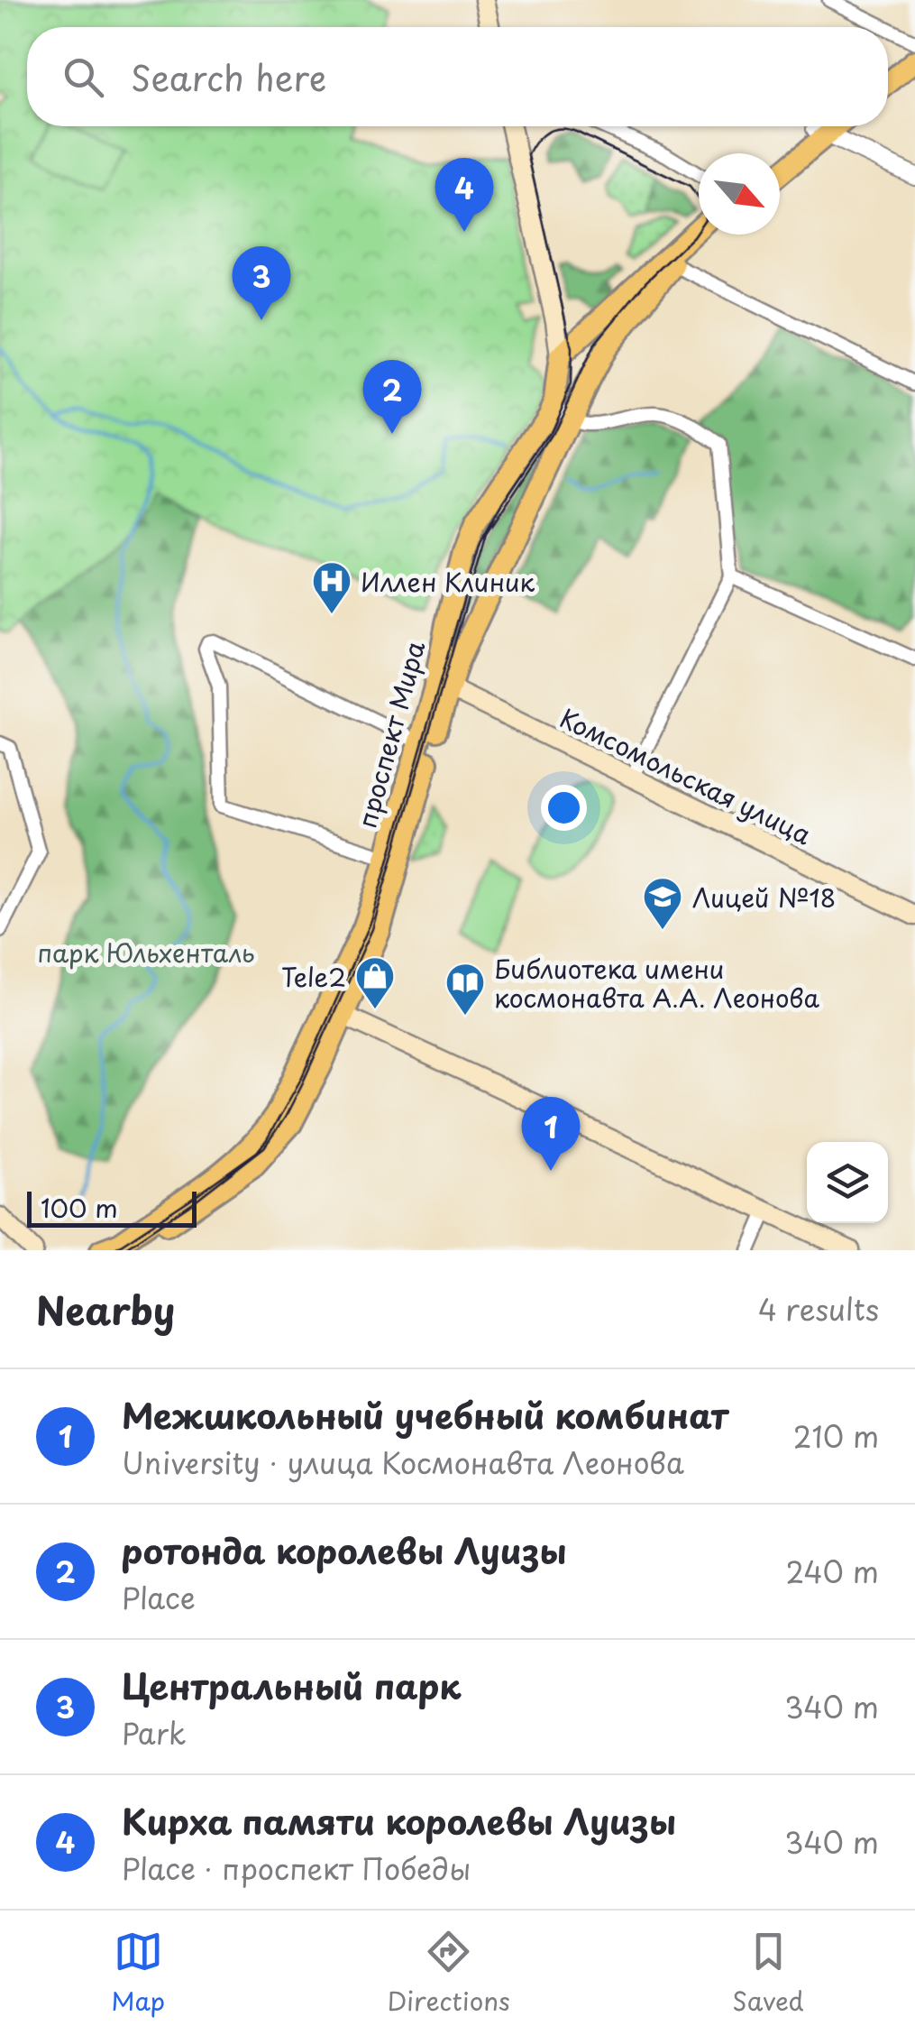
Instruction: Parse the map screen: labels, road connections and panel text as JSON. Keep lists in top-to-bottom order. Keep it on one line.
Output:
{"streets":{"main road":["проспект Мира","Комсомольская улица"]},"crossings":[["проспект Мира","Комсомольская улица"]],"parks":["парк Юльхенталь"],"places":{"hospital":["Иллен Клиник"],"school or university":["Лицей №18"],"shop":["Tele2"],"library":["Библиотека имени космонавта А.А. Леонова"]},"scale_bar":"100 m","north":"bottom right","page":{"search":"Search here","pins":["4","3","2","1"],"scale":"100 m","heading":["Nearby","4 results"],"list":[{"mark":"1","name":"Межшкольный учебный комбинат","note":"University · улица Космонавта Леонова","value":"210 m"},{"mark":"2","name":"ротонда королевы Луизы","note":"Place","value":"240 m"},{"mark":"3","name":"Центральный парк","note":"Park","value":"340 m"},{"mark":"4","name":"Кирха памяти королевы Луизы","note":"Place · проспект Победы","value":"340 m"}],"nav":["Map","Directions","Saved"]}}
